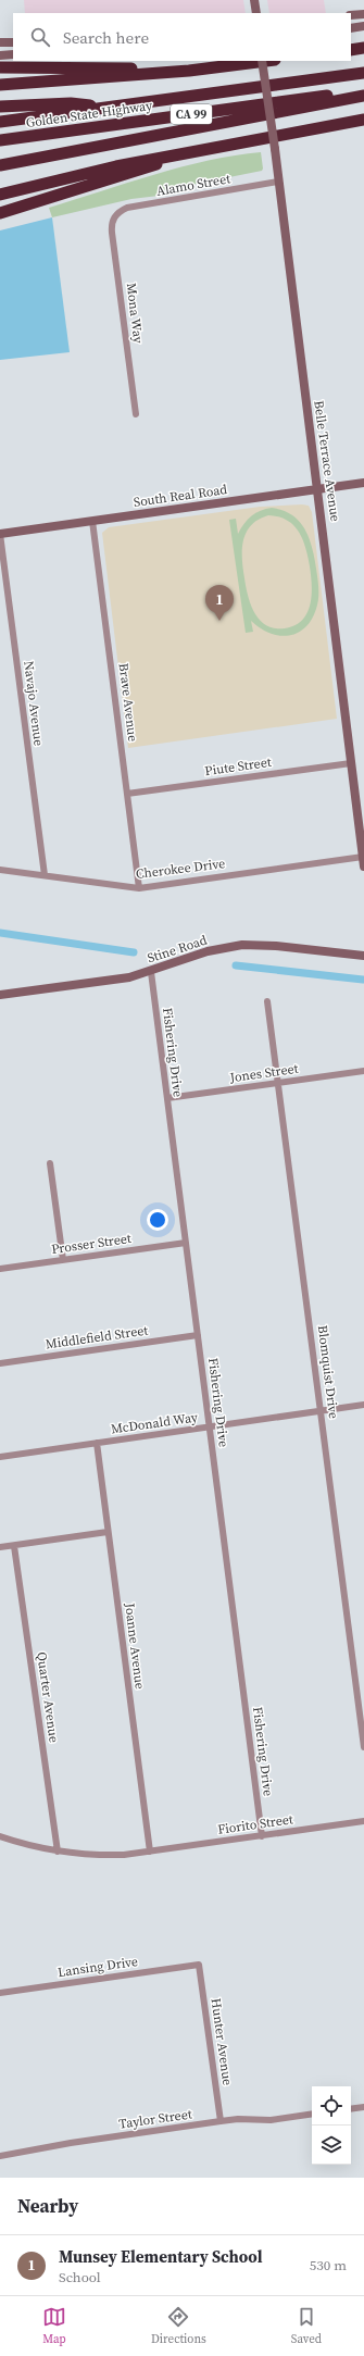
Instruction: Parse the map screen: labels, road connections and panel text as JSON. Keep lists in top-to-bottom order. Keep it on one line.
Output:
{"streets":{"highway":["Golden State Highway","CA 99"],"street":["Alamo Street","Mona Way","Belle Terrace Avenue","South Real Road","Brave Avenue","Navajo Avenue","Piute Street","Cherokee Drive","Stine Road","Fishering Drive","Jones Street","Prosser Street","Middlefield Street","Blomquist Drive","McDonald Way","Joanne Avenue","Quarter Avenue","Fiorito Street","Lansing Drive","Hunter Avenue","Taylor Street"]},"crossings":[["Alamo Street","Mona Way"],["Alamo Street","Belle Terrace Avenue"],["Belle Terrace Avenue","South Real Road"],["Belle Terrace Avenue","Piute Street"],["Belle Terrace Avenue","Cherokee Drive"],["South Real Road","Brave Avenue"],["South Real Road","Navajo Avenue"],["Brave Avenue","Piute Street"],["Brave Avenue","Cherokee Drive"],["Navajo Avenue","Cherokee Drive"],["Stine Road","Fishering Drive"],["Fishering Drive","Jones Street"],["Fishering Drive","Prosser Street"],["Fishering Drive","Middlefield Street"],["Fishering Drive","McDonald Way"],["Fishering Drive","Fiorito Street"],["Jones Street","Blomquist Drive"],["Blomquist Drive","McDonald Way"],["McDonald Way","Joanne Avenue"],["Joanne Avenue","Fiorito Street"],["Quarter Avenue","Fiorito Street"],["Lansing Drive","Hunter Avenue"],["Hunter Avenue","Taylor Street"]],"page":{"search":"Search here","pins":"1","heading":"Nearby","list":[{"mark":"1","name":"Munsey Elementary School","note":"School","value":"530 m"}],"nav":["Map","Directions","Saved"]}}
